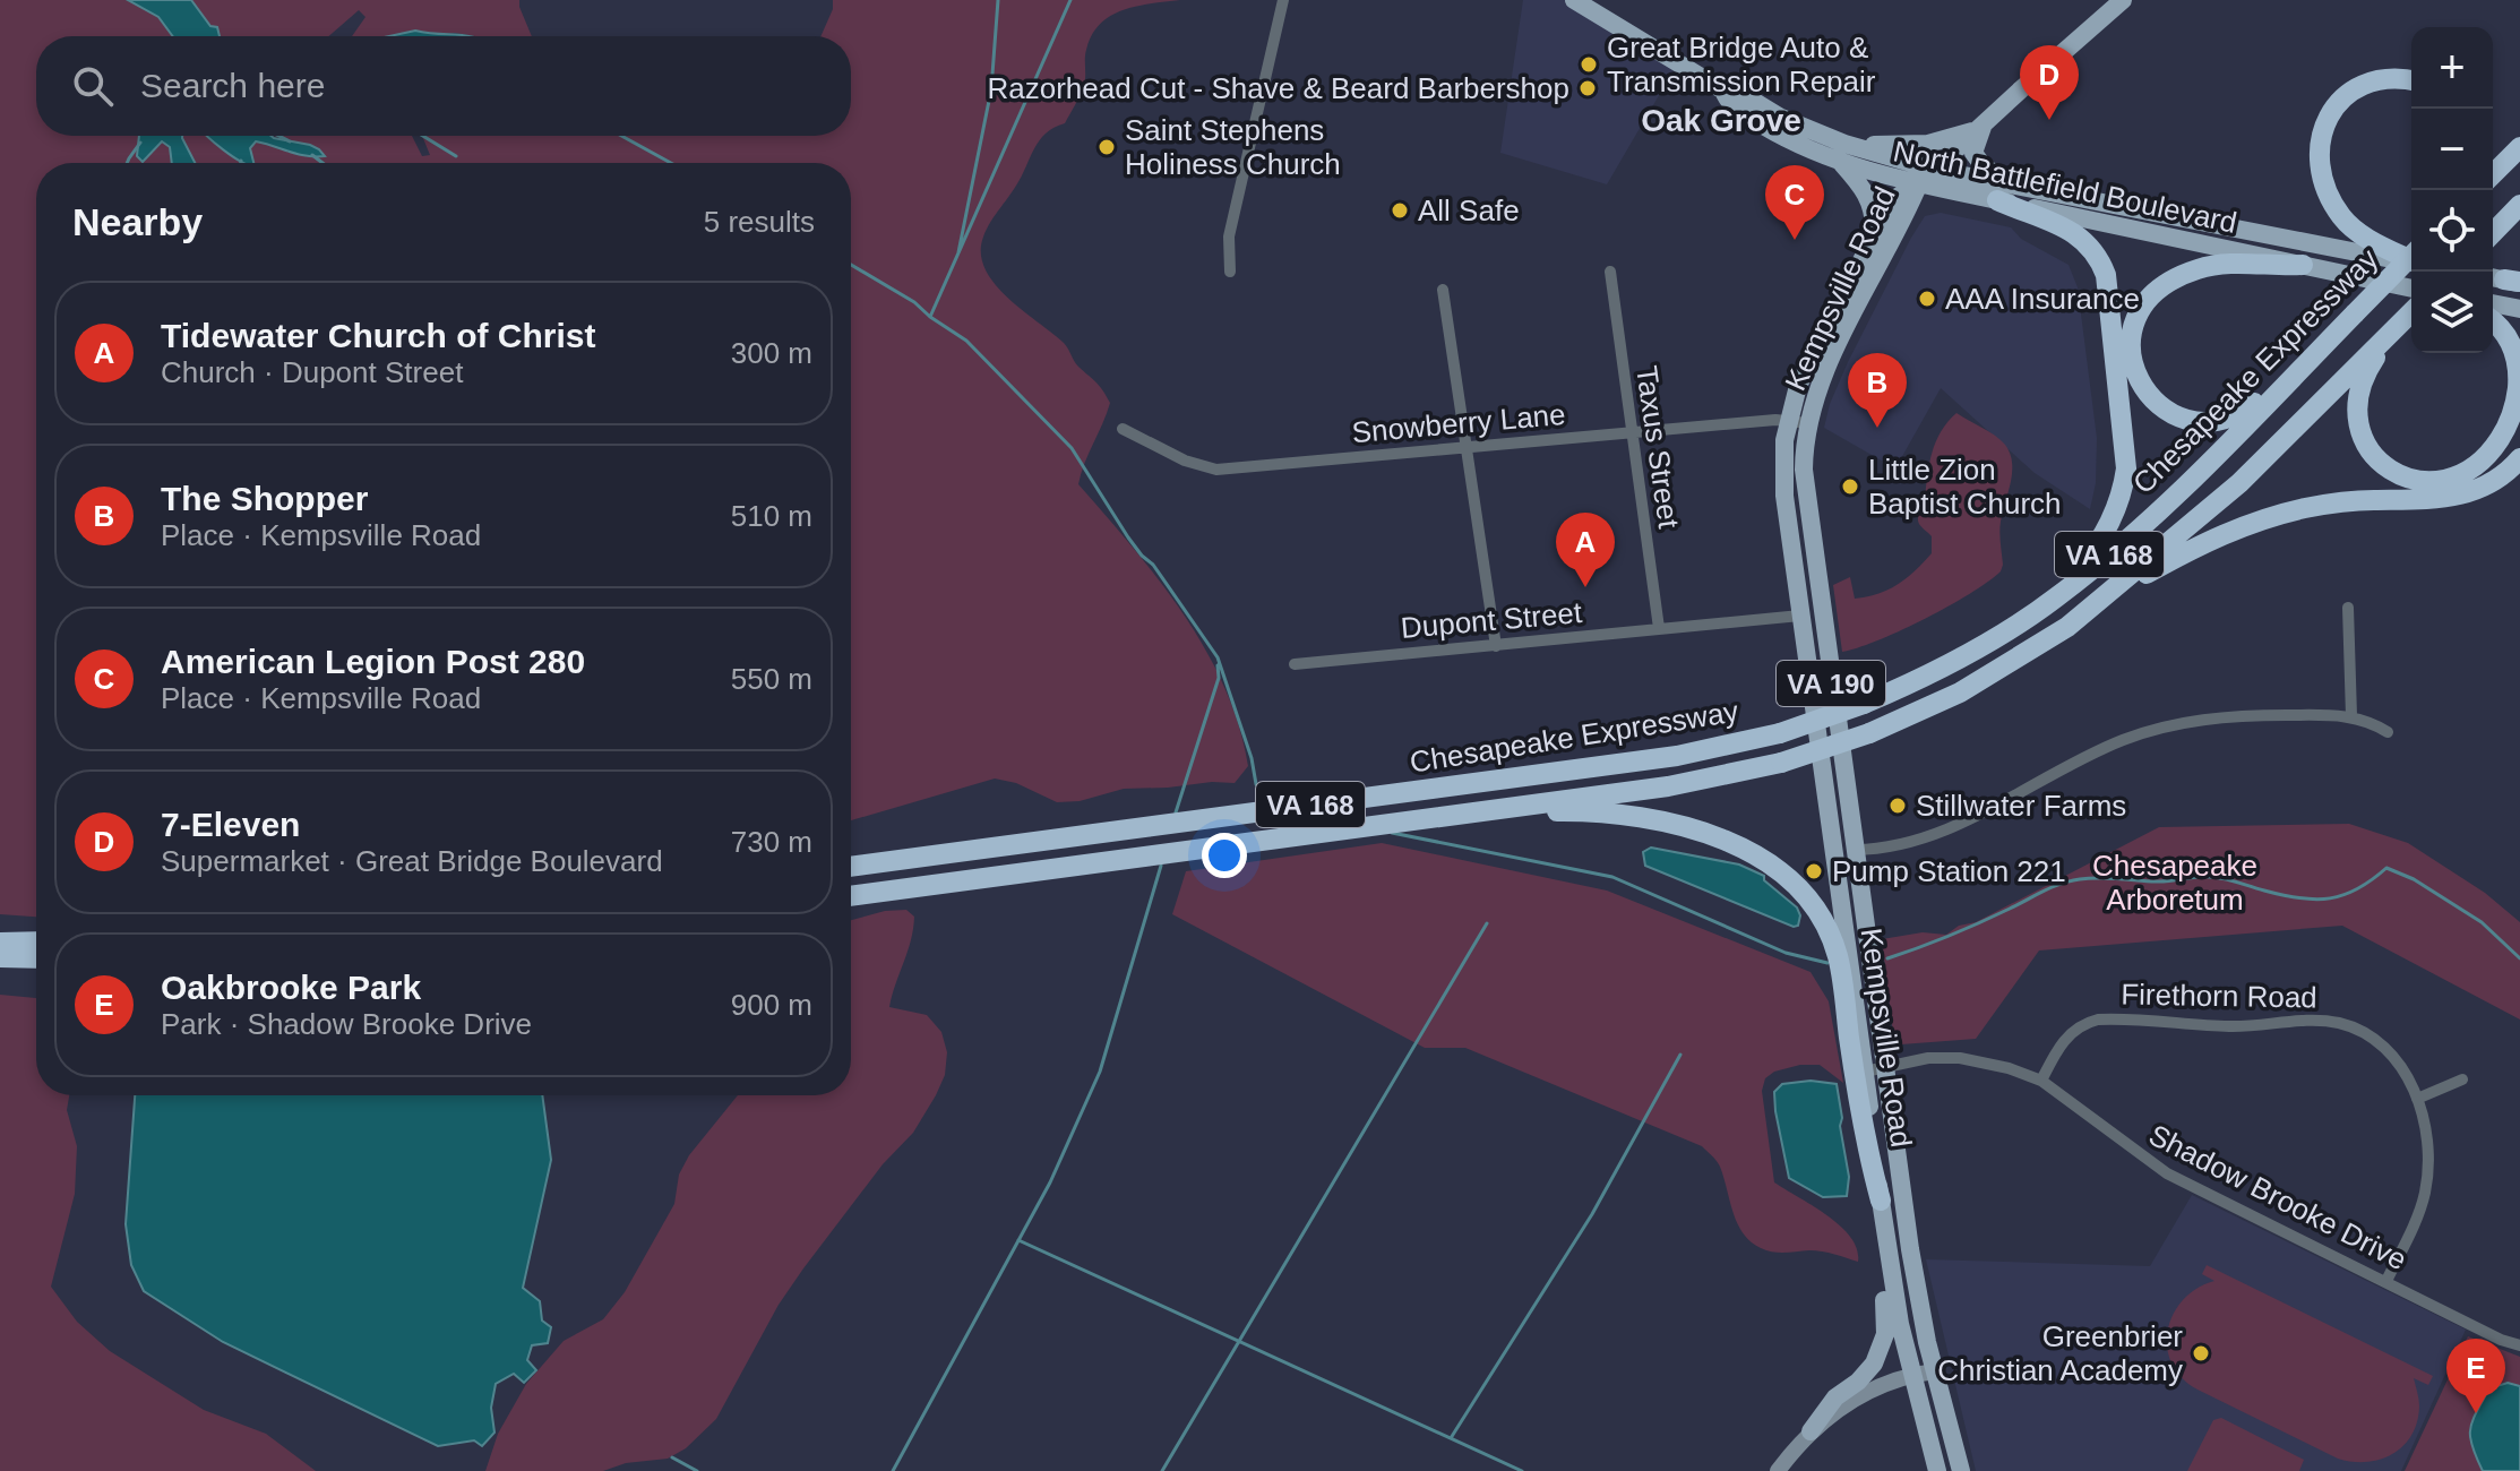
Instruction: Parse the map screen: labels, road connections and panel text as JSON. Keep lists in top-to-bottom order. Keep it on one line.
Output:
{"streets":{"highway":["Chesapeake Expressway","VA 168"],"main road":["North Battlefield Boulevard","Kempsville Road","VA 190"],"street":["Snowberry Lane","Taxus Street","Dupont Street","Firethorn Road","Shadow Brooke Drive"]},"crossings":[["North Battlefield Boulevard","Kempsville Road"],["North Battlefield Boulevard","VA 190"],["Kempsville Road","Snowberry Lane"],["Kempsville Road","Dupont Street"],["Kempsville Road","VA 190"],["Kempsville Road","Shadow Brooke Drive"],["Snowberry Lane","Taxus Street"],["Taxus Street","Dupont Street"],["Firethorn Road","Shadow Brooke Drive"]],"districts":["Oak Grove"],"parks":["Chesapeake Arboretum"],"places":["Great Bridge Auto & Transmission Repair","Razorhead Cut - Shave & Beard Barbershop","Saint Stephens Holiness Church","All Safe","AAA Insurance","Little Zion Baptist Church","Stillwater Farms","Pump Station 221","Greenbrier Christian Academy"],"page":{"map_buttons":["+","−"],"search":"Search here","pins":["D","C","B","A","E"],"heading":["Nearby","5 results"],"list":[{"mark":"A","name":"Tidewater Church of Christ","note":"Church · Dupont Street","value":"300 m"},{"mark":"B","name":"The Shopper","note":"Place · Kempsville Road","value":"510 m"},{"mark":"C","name":"American Legion Post 280","note":"Place · Kempsville Road","value":"550 m"},{"mark":"D","name":"7-Eleven","note":"Supermarket · Great Bridge Boulevard","value":"730 m"},{"mark":"E","name":"Oakbrooke Park","note":"Park · Shadow Brooke Drive","value":"900 m"}]}}
